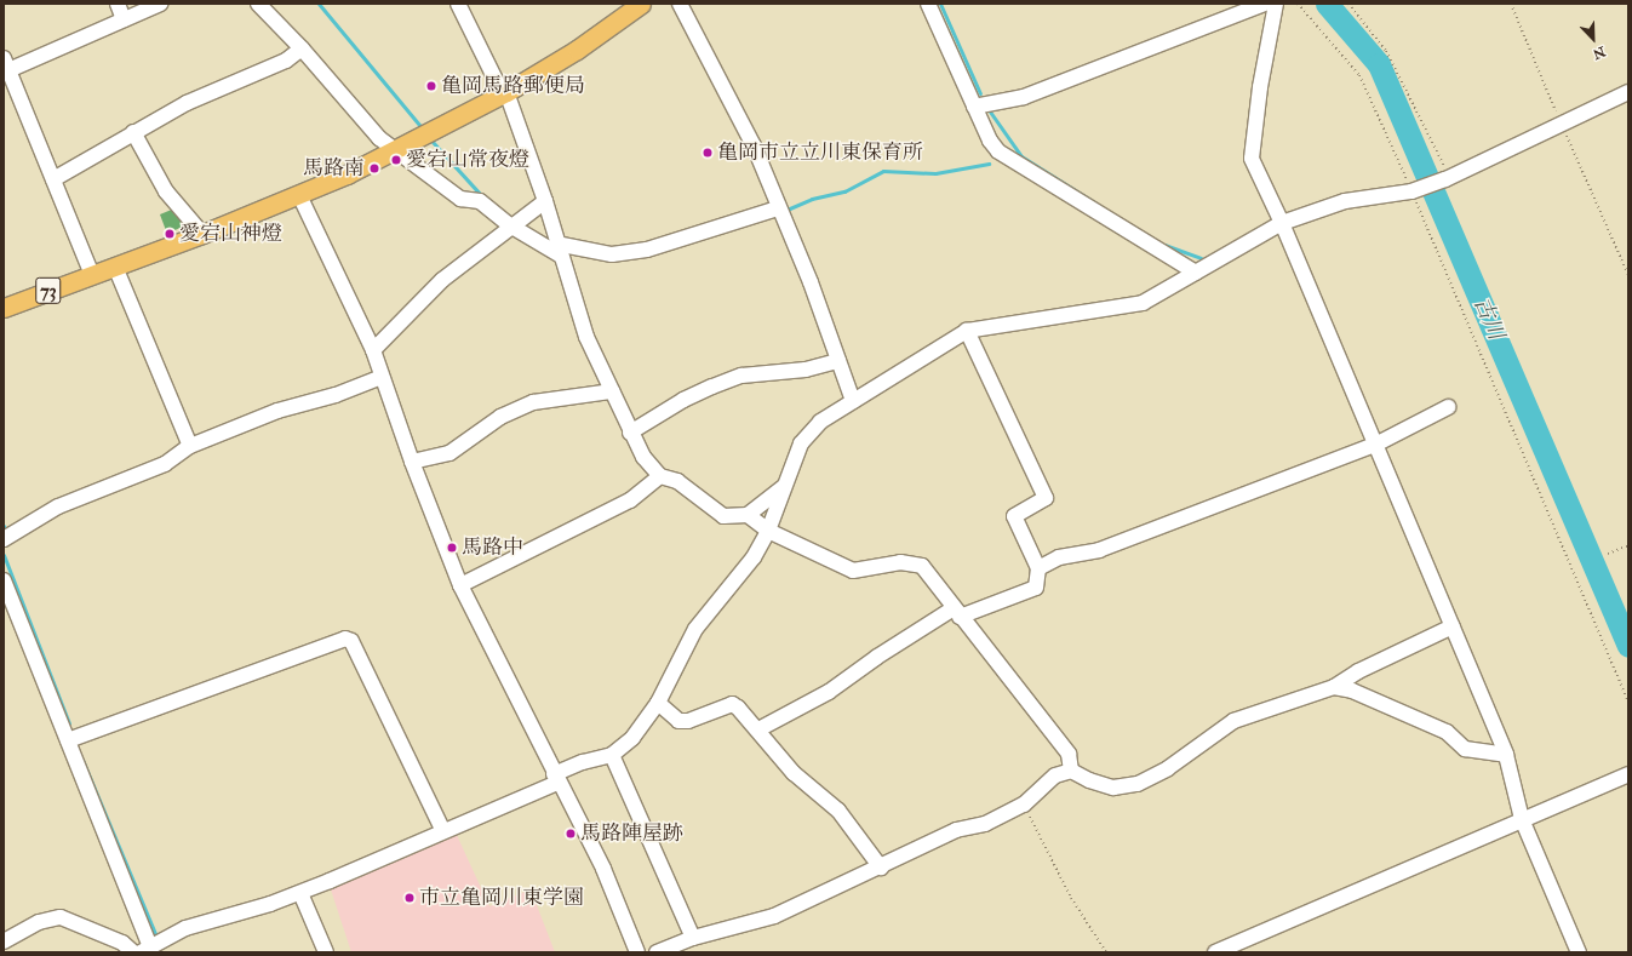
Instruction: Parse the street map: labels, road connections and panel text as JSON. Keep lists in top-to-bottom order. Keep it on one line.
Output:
{"streets":{"main road":["73"]},"water":["古川"],"places":["亀岡馬路郵便局","亀岡市立立川東保育所","愛宕山常夜燈","馬路南","愛宕山神燈","馬路中","馬路陣屋跡","市立亀岡川東学園"],"north":"bottom right"}
